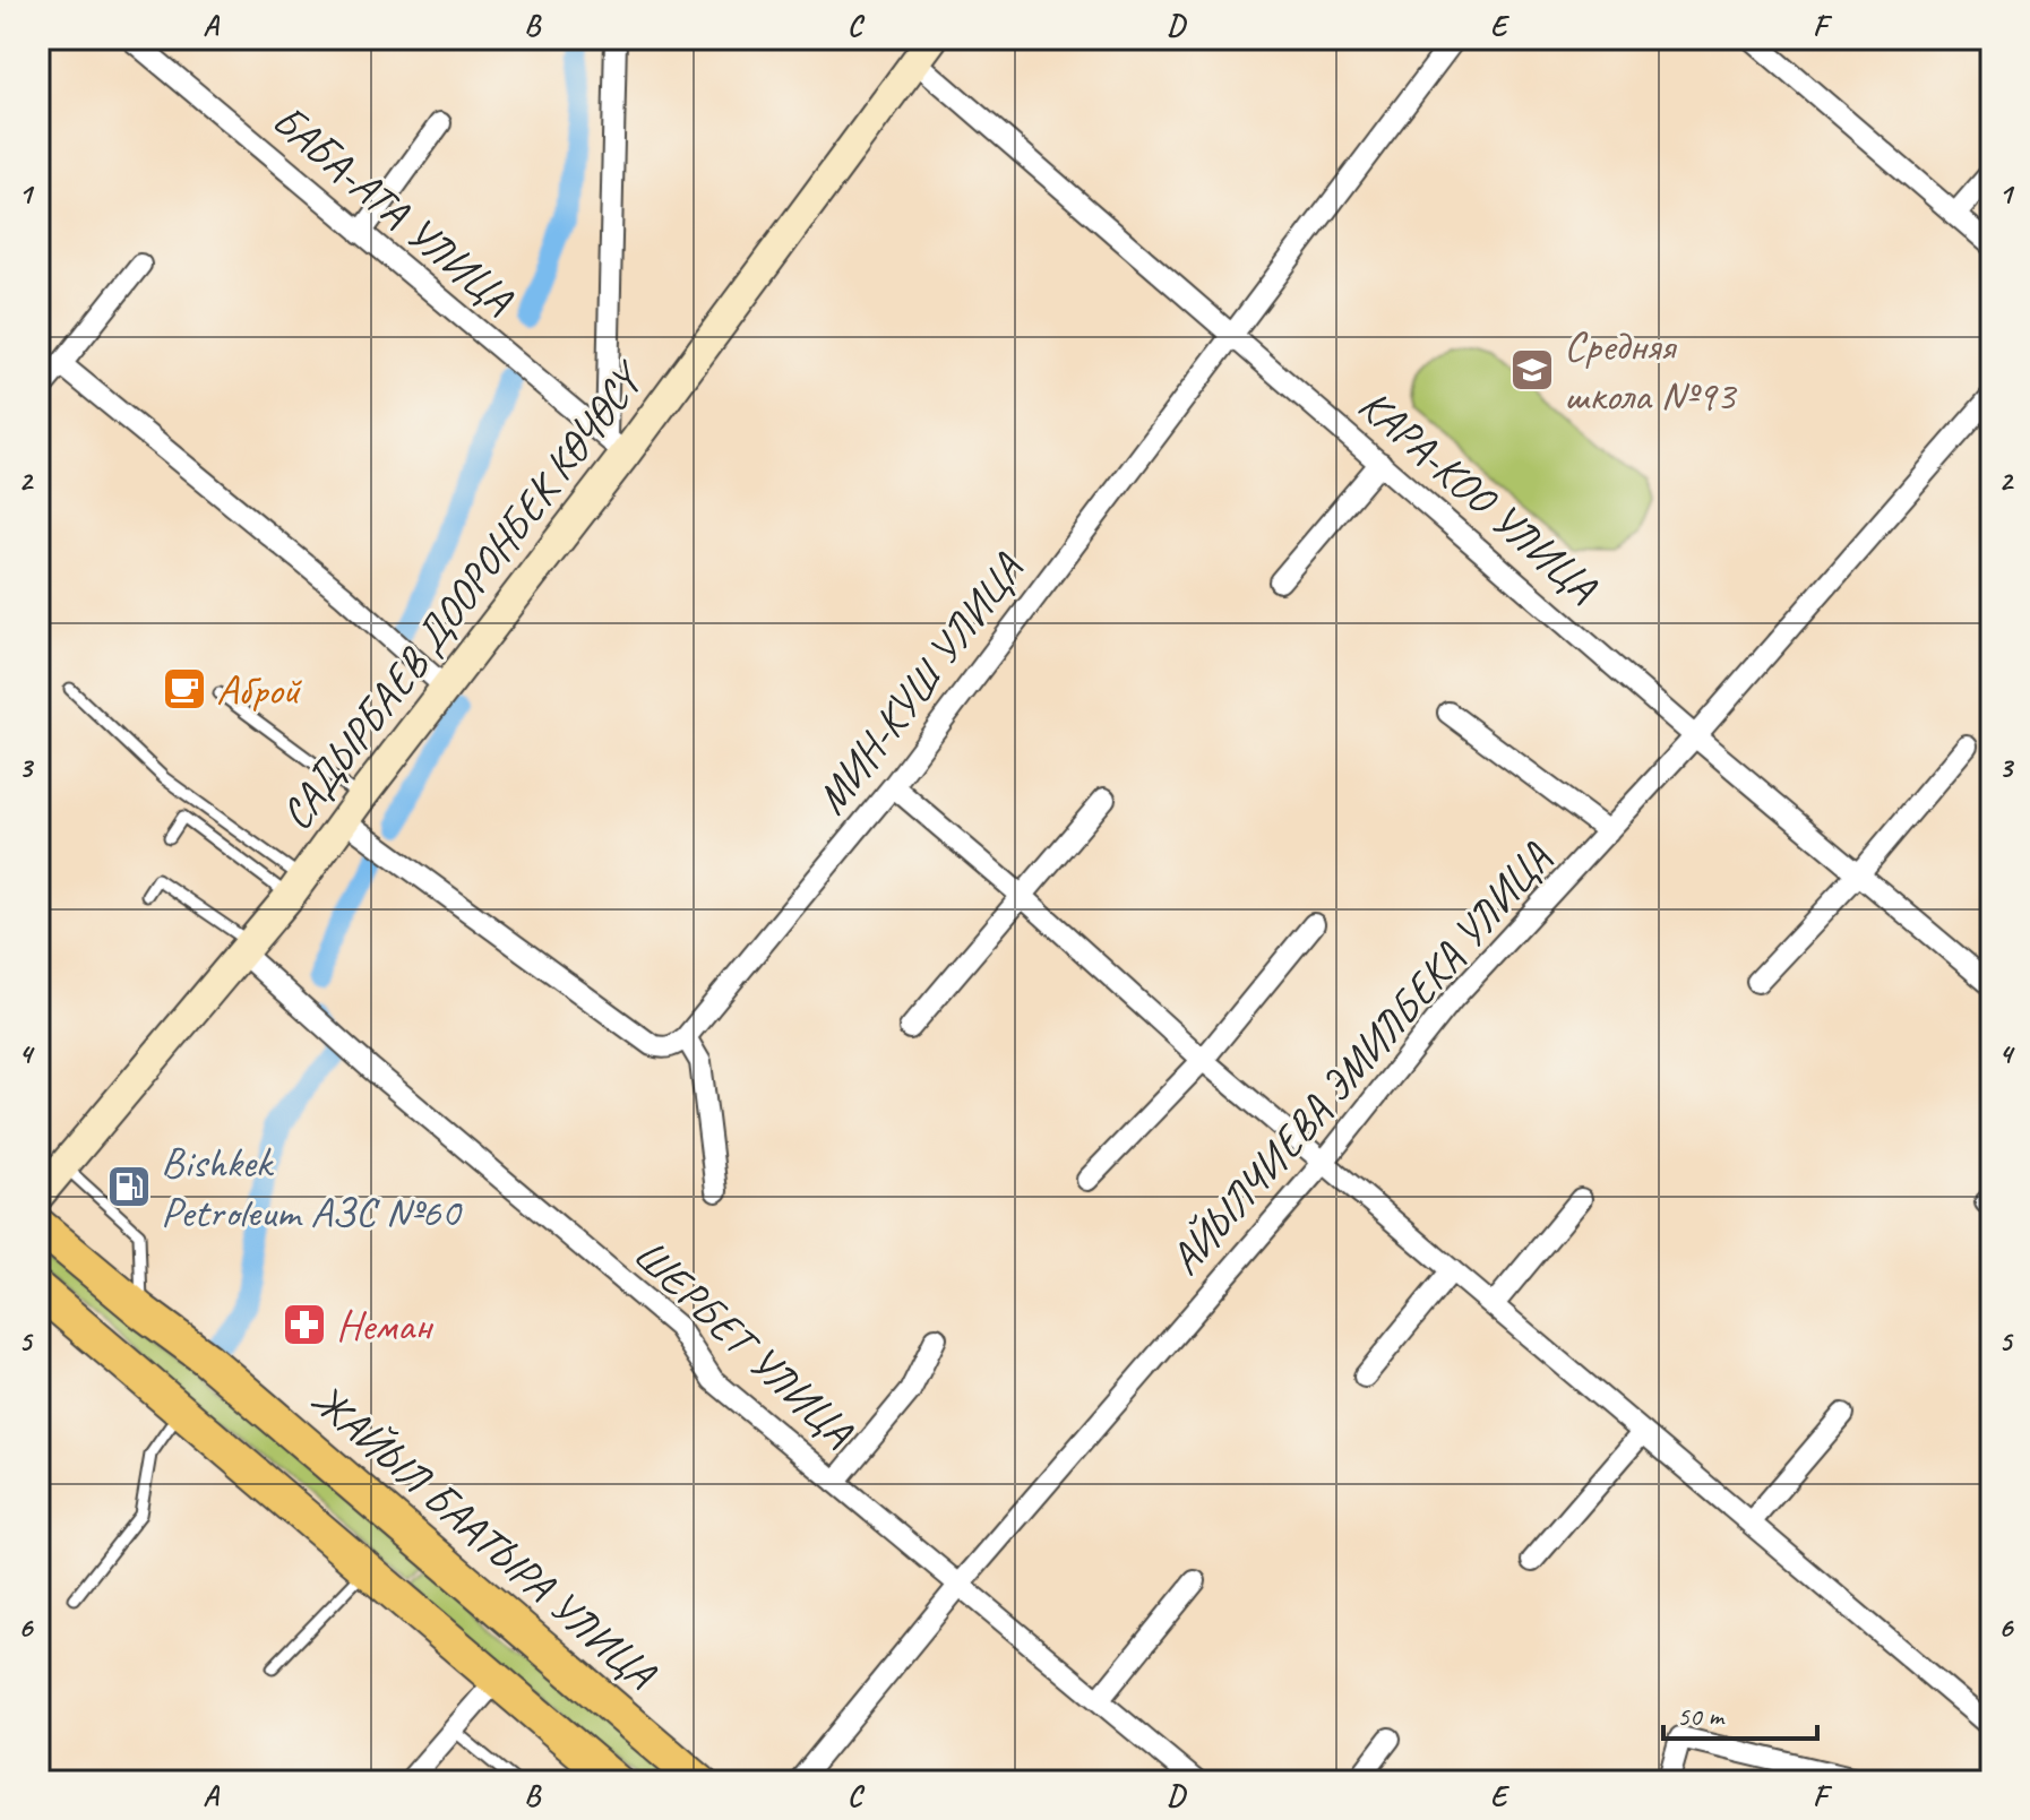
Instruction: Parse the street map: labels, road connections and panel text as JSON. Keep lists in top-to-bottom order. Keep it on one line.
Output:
{"streets":{"main road":["САДЫРБАЕВ ДООРОНБЕК КӨЧӨСҮ","ЖАЙЫЛ БААТЫРА УЛИЦА"],"street":["БАБА-АТА УЛИЦА","КАРА-КОО УЛИЦА","МИН-КУШ УЛИЦА","АЙЫЛЧИЕВА ЭМИЛБЕКА УЛИЦА","ШЕРБЕТ УЛИЦА"]},"crossings":[["БАБА-АТА УЛИЦА","САДЫРБАЕВ ДООРОНБЕК КӨЧӨСҮ"],["КАРА-КОО УЛИЦА","САДЫРБАЕВ ДООРОНБЕК КӨЧӨСҮ"],["КАРА-КОО УЛИЦА","МИН-КУШ УЛИЦА"],["КАРА-КОО УЛИЦА","АЙЫЛЧИЕВА ЭМИЛБЕКА УЛИЦА"],["САДЫРБАЕВ ДООРОНБЕК КӨЧӨСҮ","ШЕРБЕТ УЛИЦА"],["АЙЫЛЧИЕВА ЭМИЛБЕКА УЛИЦА","ШЕРБЕТ УЛИЦА"]],"places":{"school or university":["Средняя школа №93"],"cafe":["Аброй"],"fuel station":["Bishkek Petroleum АЗС №60"],"pharmacy":["Неман"]},"scale_bar":"50 m","grid":{"columns":["A","B","C","D","E","F"],"rows":["1","2","3","4","5","6"]}}
